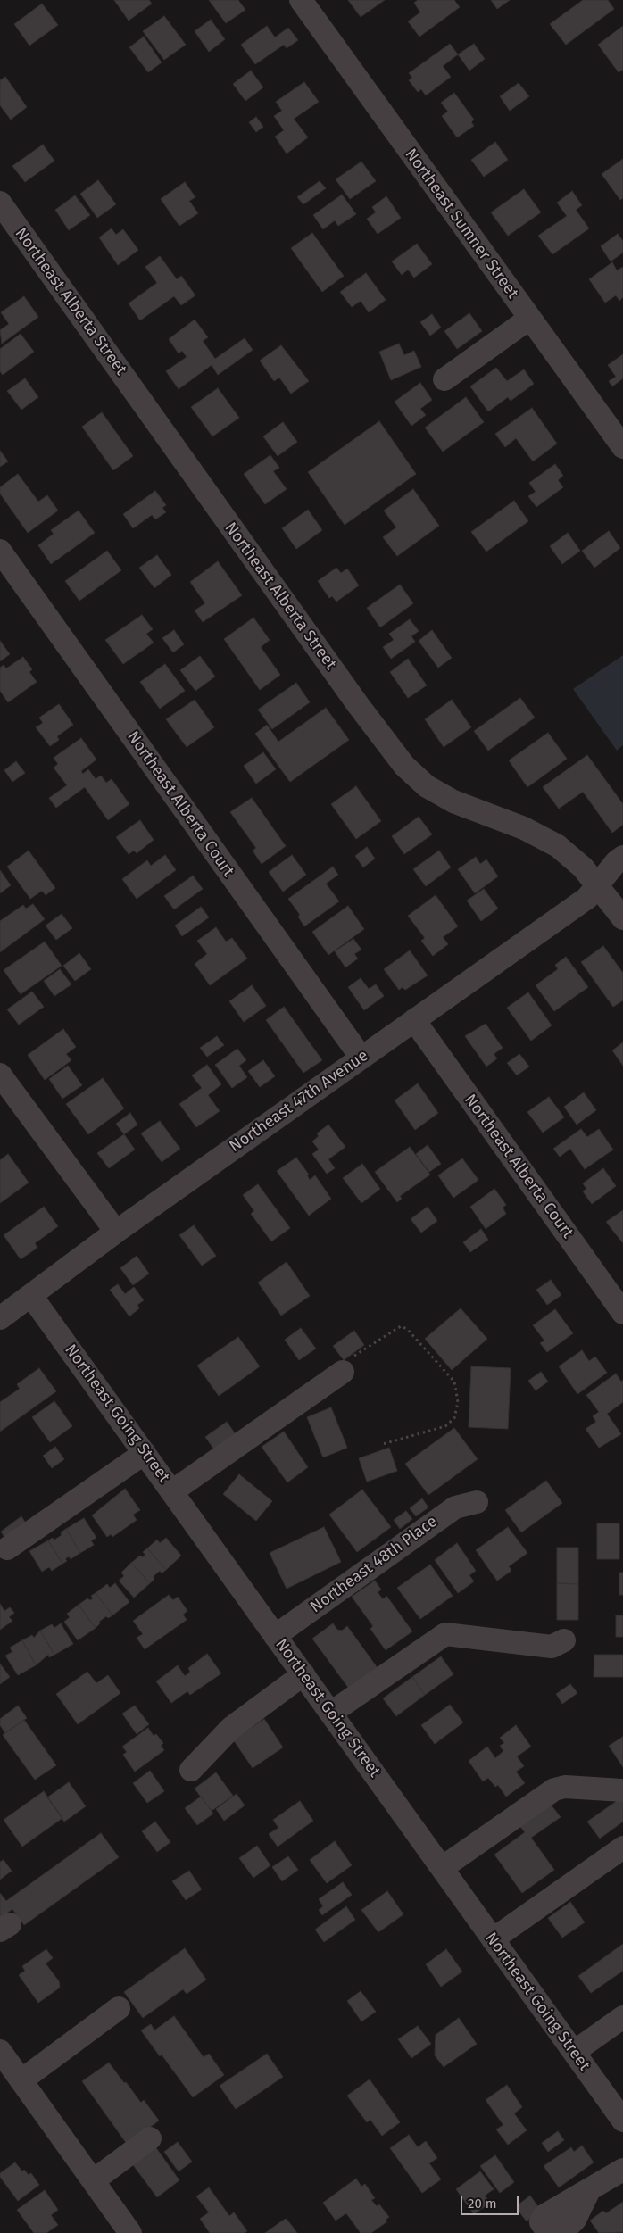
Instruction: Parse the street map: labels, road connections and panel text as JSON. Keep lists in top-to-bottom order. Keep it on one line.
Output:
{"streets":{"street":["Northeast Sumner Street","Northeast Alberta Street","Northeast Alberta Court","Northeast 47th Avenue","Northeast Going Street","Northeast 48th Place"]},"crossings":[["Northeast Alberta Street","Northeast 47th Avenue"],["Northeast Alberta Court","Northeast 47th Avenue"],["Northeast 47th Avenue","Northeast Going Street"],["Northeast Going Street","Northeast 48th Place"]],"scale_bar":"20 m"}
